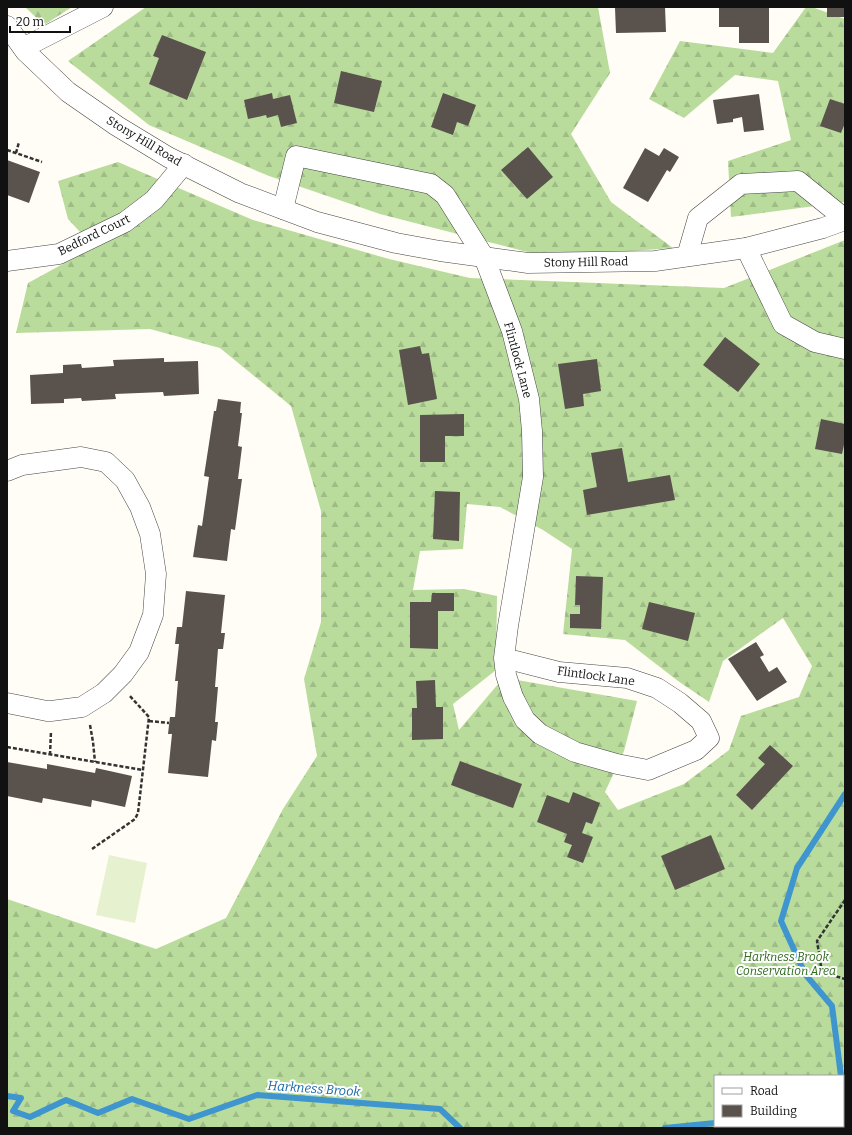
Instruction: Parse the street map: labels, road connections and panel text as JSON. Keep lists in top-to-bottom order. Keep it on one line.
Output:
{"streets":{"street":["Stony Hill Road","Bedford Court","Flintlock Lane"]},"crossings":[["Stony Hill Road","Bedford Court"],["Stony Hill Road","Flintlock Lane"]],"water":["Harkness Brook"],"parks":["Harkness Brook Conservation Area"],"legend":["Road","Building"],"scale_bar":"20 m"}
